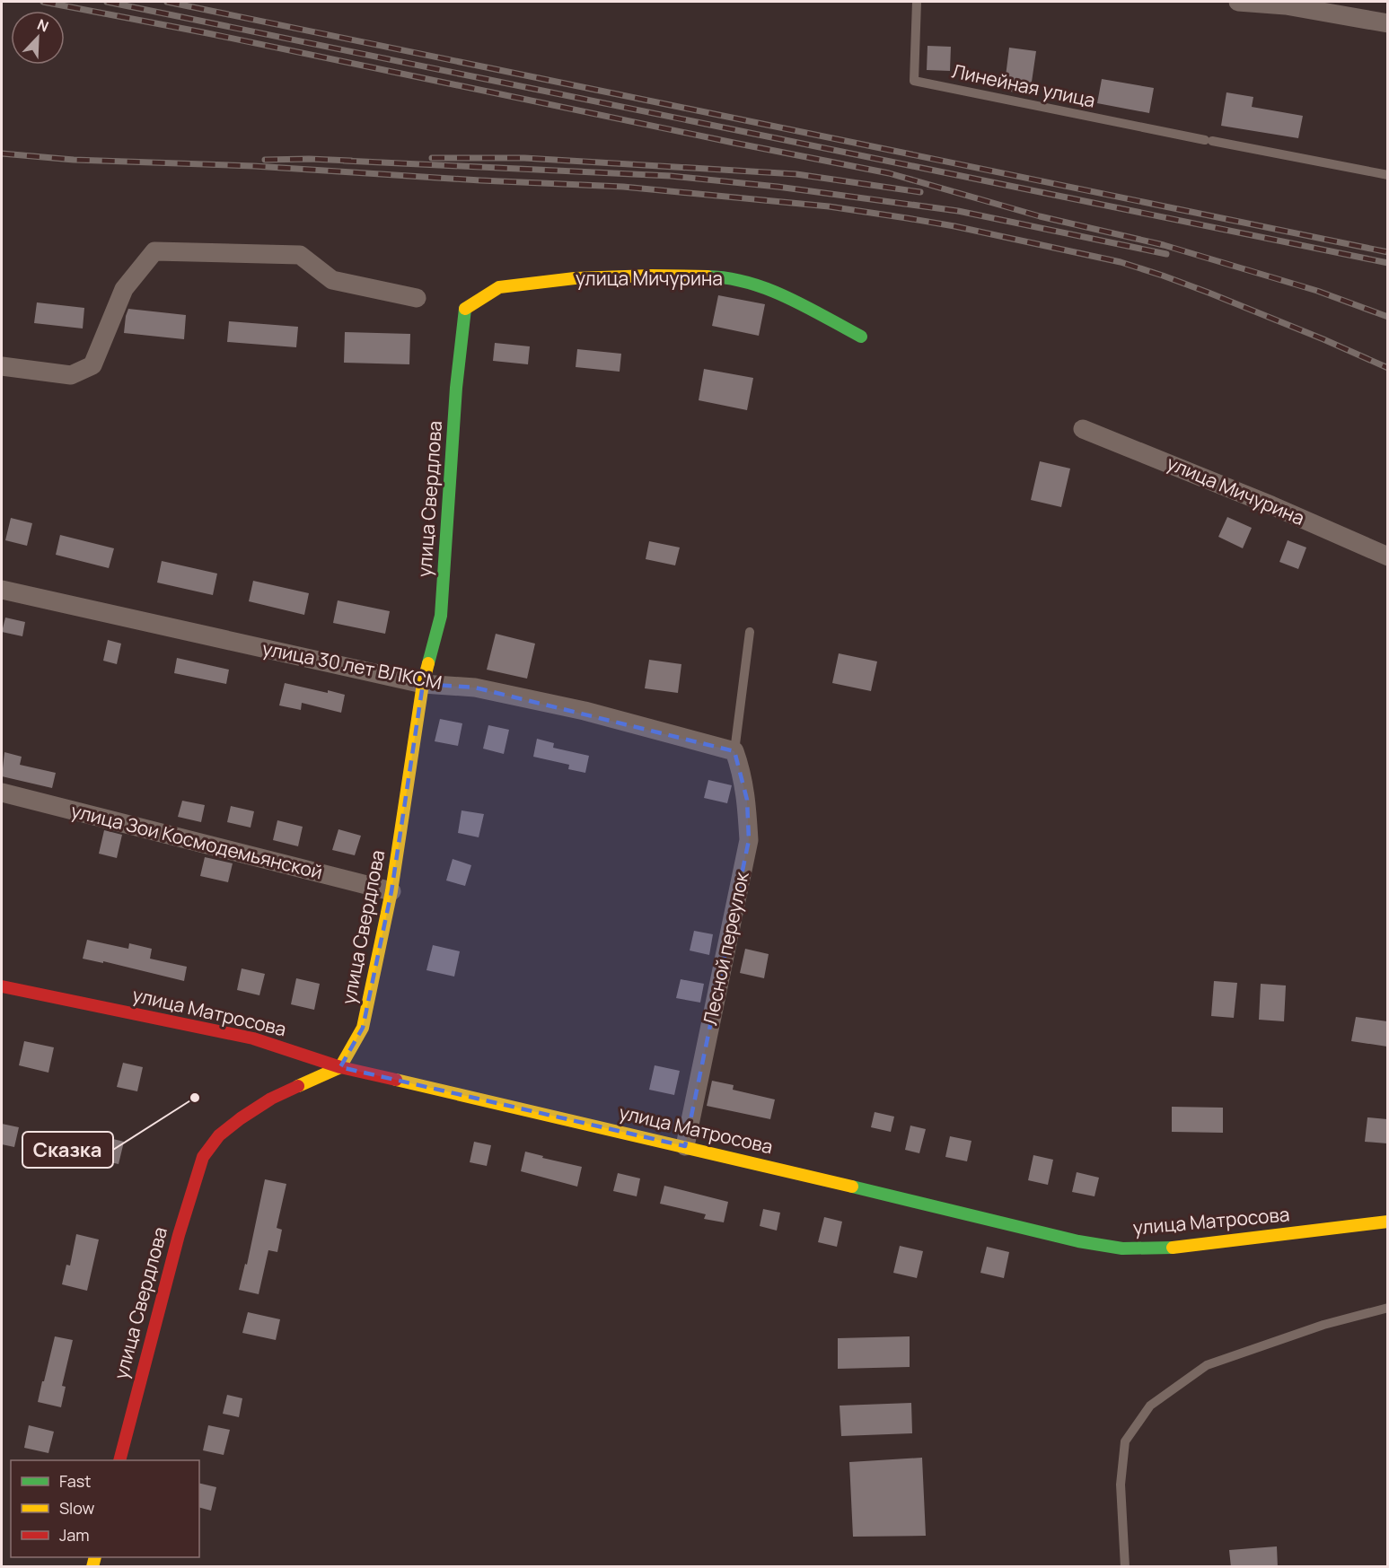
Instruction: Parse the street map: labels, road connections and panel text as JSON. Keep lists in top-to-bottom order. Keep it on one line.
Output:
{"streets":{"street":["улица Мичурина","улица Свердлова","улица 30 лет ВЛКСМ","улица Зои Космодемьянской","Лесной переулок","улица Матросова"],"lane":["Линейная улица"]},"crossings":[["улица Мичурина","улица Свердлова"],["улица Свердлова","улица 30 лет ВЛКСМ"],["улица Свердлова","улица Зои Космодемьянской"],["улица Свердлова","улица Матросова"],["улица 30 лет ВЛКСМ","Лесной переулок"],["Лесной переулок","улица Матросова"]],"places":["Сказка"],"legend":["Fast","Slow","Jam"],"north":"top right"}
